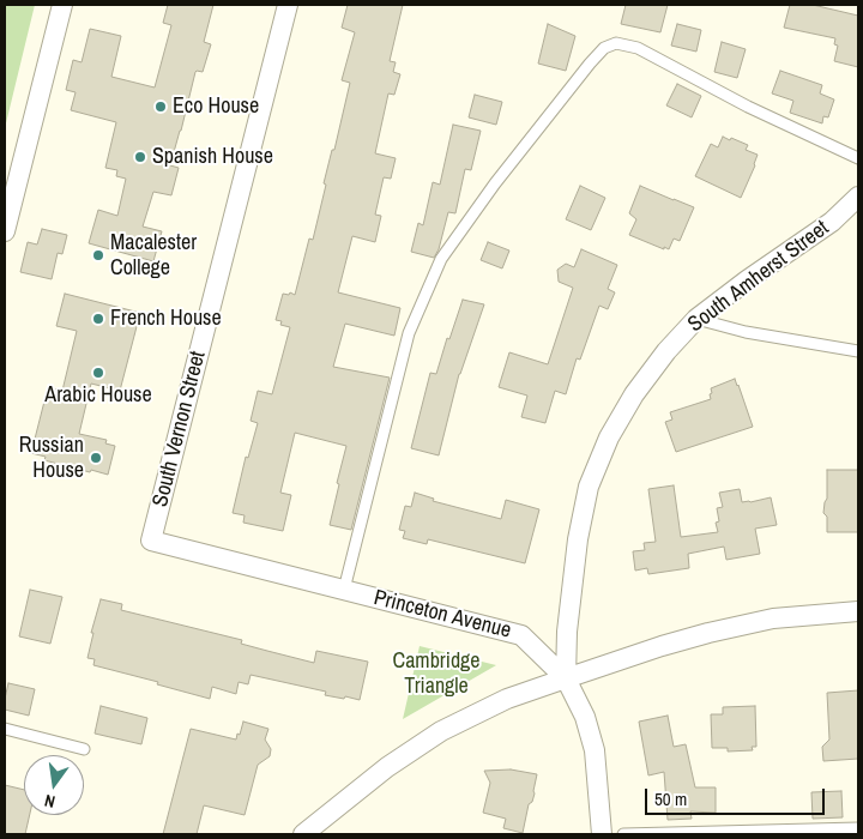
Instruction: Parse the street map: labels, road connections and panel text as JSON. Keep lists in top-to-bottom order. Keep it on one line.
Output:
{"streets":{"street":["South Amherst Street","South Vernon Street","Princeton Avenue"]},"crossings":[["South Amherst Street","Princeton Avenue"],["South Vernon Street","Princeton Avenue"]],"parks":["Cambridge Triangle"],"places":["Eco House","Spanish House","Macalester College","French House","Arabic House","Russian House"],"scale_bar":"50 m","north":"bottom"}
